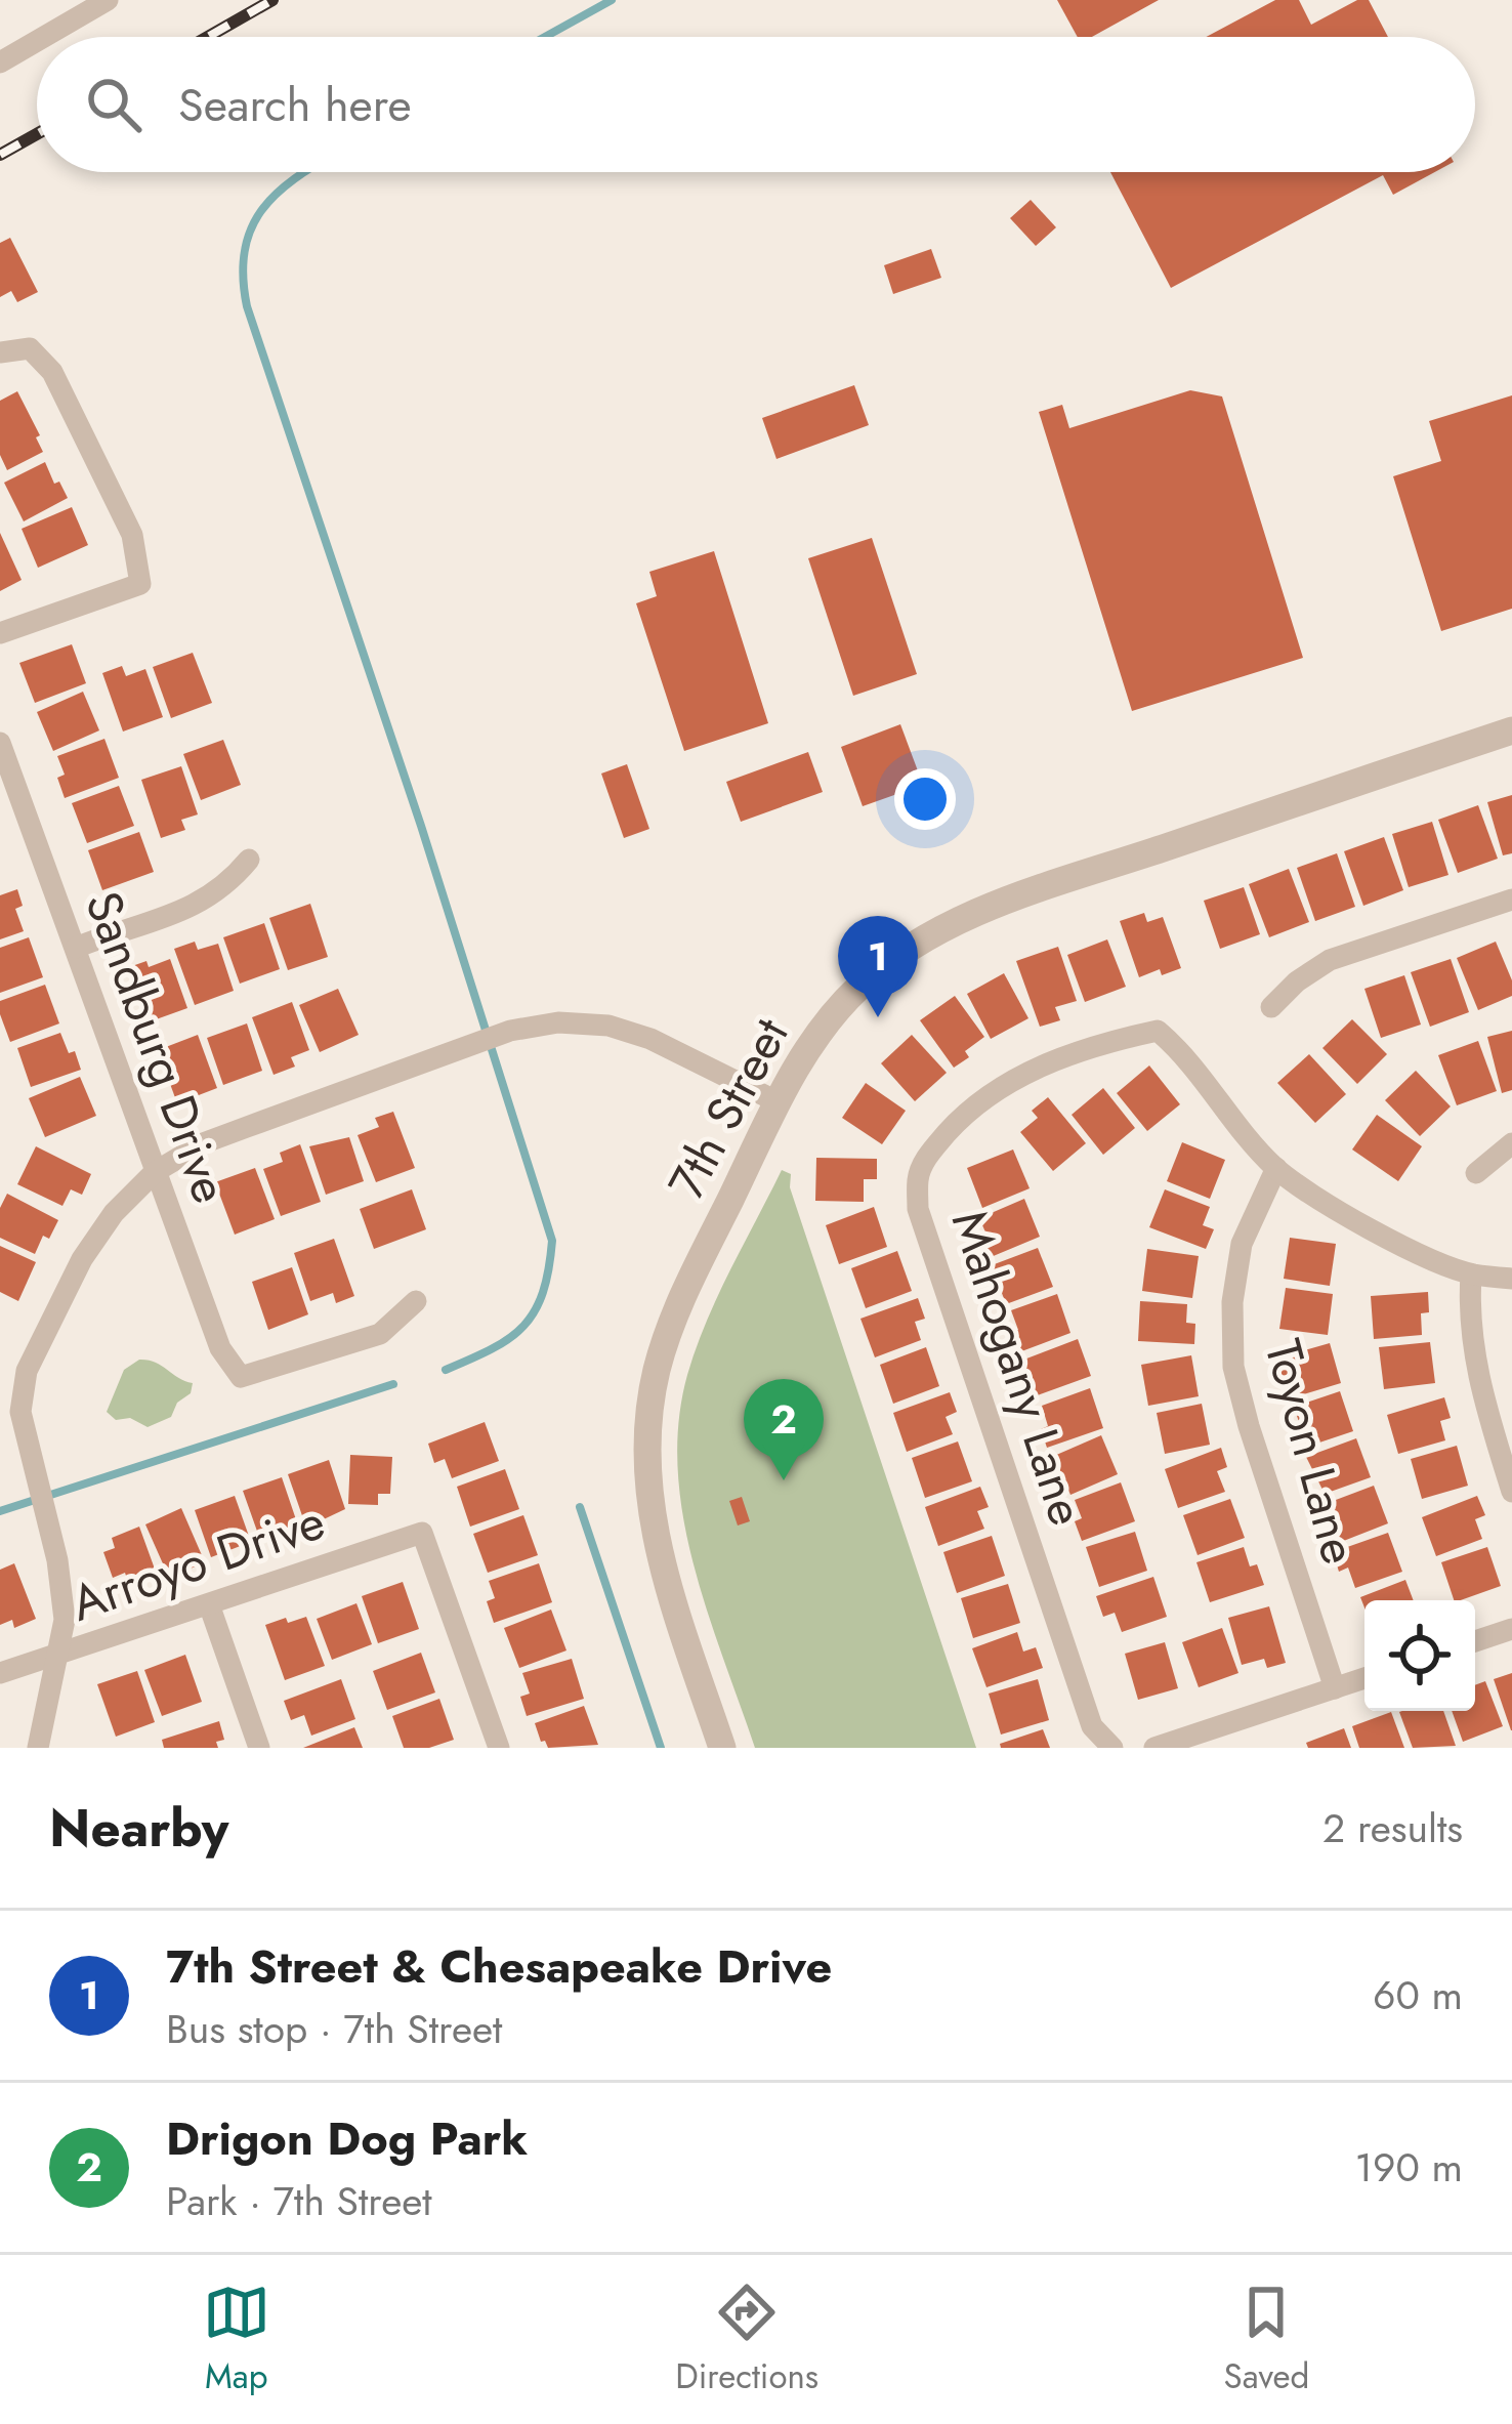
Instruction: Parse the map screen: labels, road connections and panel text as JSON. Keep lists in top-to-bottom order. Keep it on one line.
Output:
{"streets":{"street":["Sandburg Drive","7th Street","Mahogany Lane","Toyon Lane","Arroyo Drive"]},"crossings":[["Mahogany Lane","Toyon Lane"]],"page":{"search":"Search here","pins":["1","2"],"heading":["Nearby","2 results"],"list":[{"mark":"1","name":"7th Street & Chesapeake Drive","note":"Bus stop · 7th Street","value":"60 m"},{"mark":"2","name":"Drigon Dog Park","note":"Park · 7th Street","value":"190 m"}],"nav":["Map","Directions","Saved"]}}
